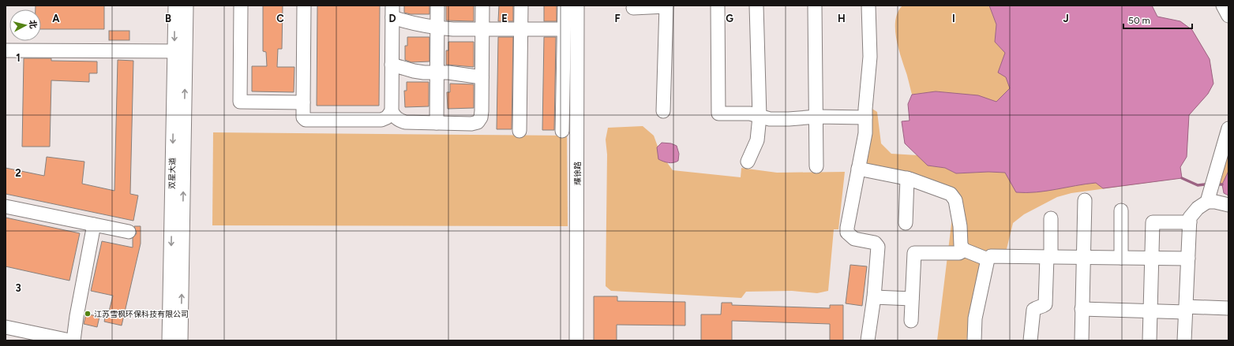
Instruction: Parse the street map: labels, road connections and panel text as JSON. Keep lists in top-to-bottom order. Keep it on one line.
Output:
{"streets":{"street":["双星大道","耀徐路"]},"places":["江苏雪枫环保科技有限公司"],"scale_bar":"50 m","north":"right","grid":{"columns":["A","B","C","D","E","F","G","H","I","J"],"rows":["1","2","3"]}}
